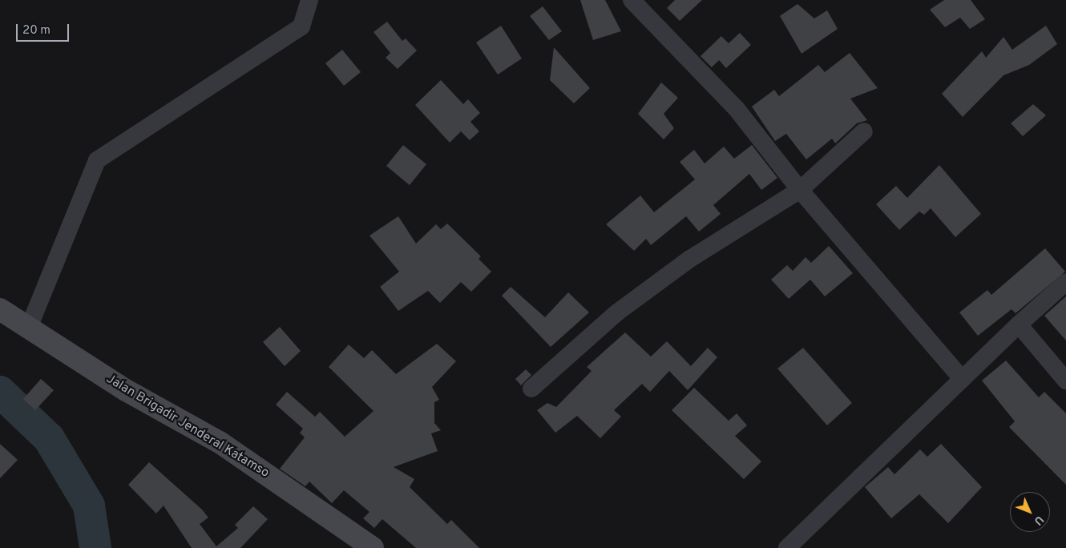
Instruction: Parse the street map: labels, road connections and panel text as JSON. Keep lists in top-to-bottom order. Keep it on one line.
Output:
{"streets":{"main road":["Jalan Brigadir Jenderal Katamso"]},"scale_bar":"20 m","north":"bottom right"}
